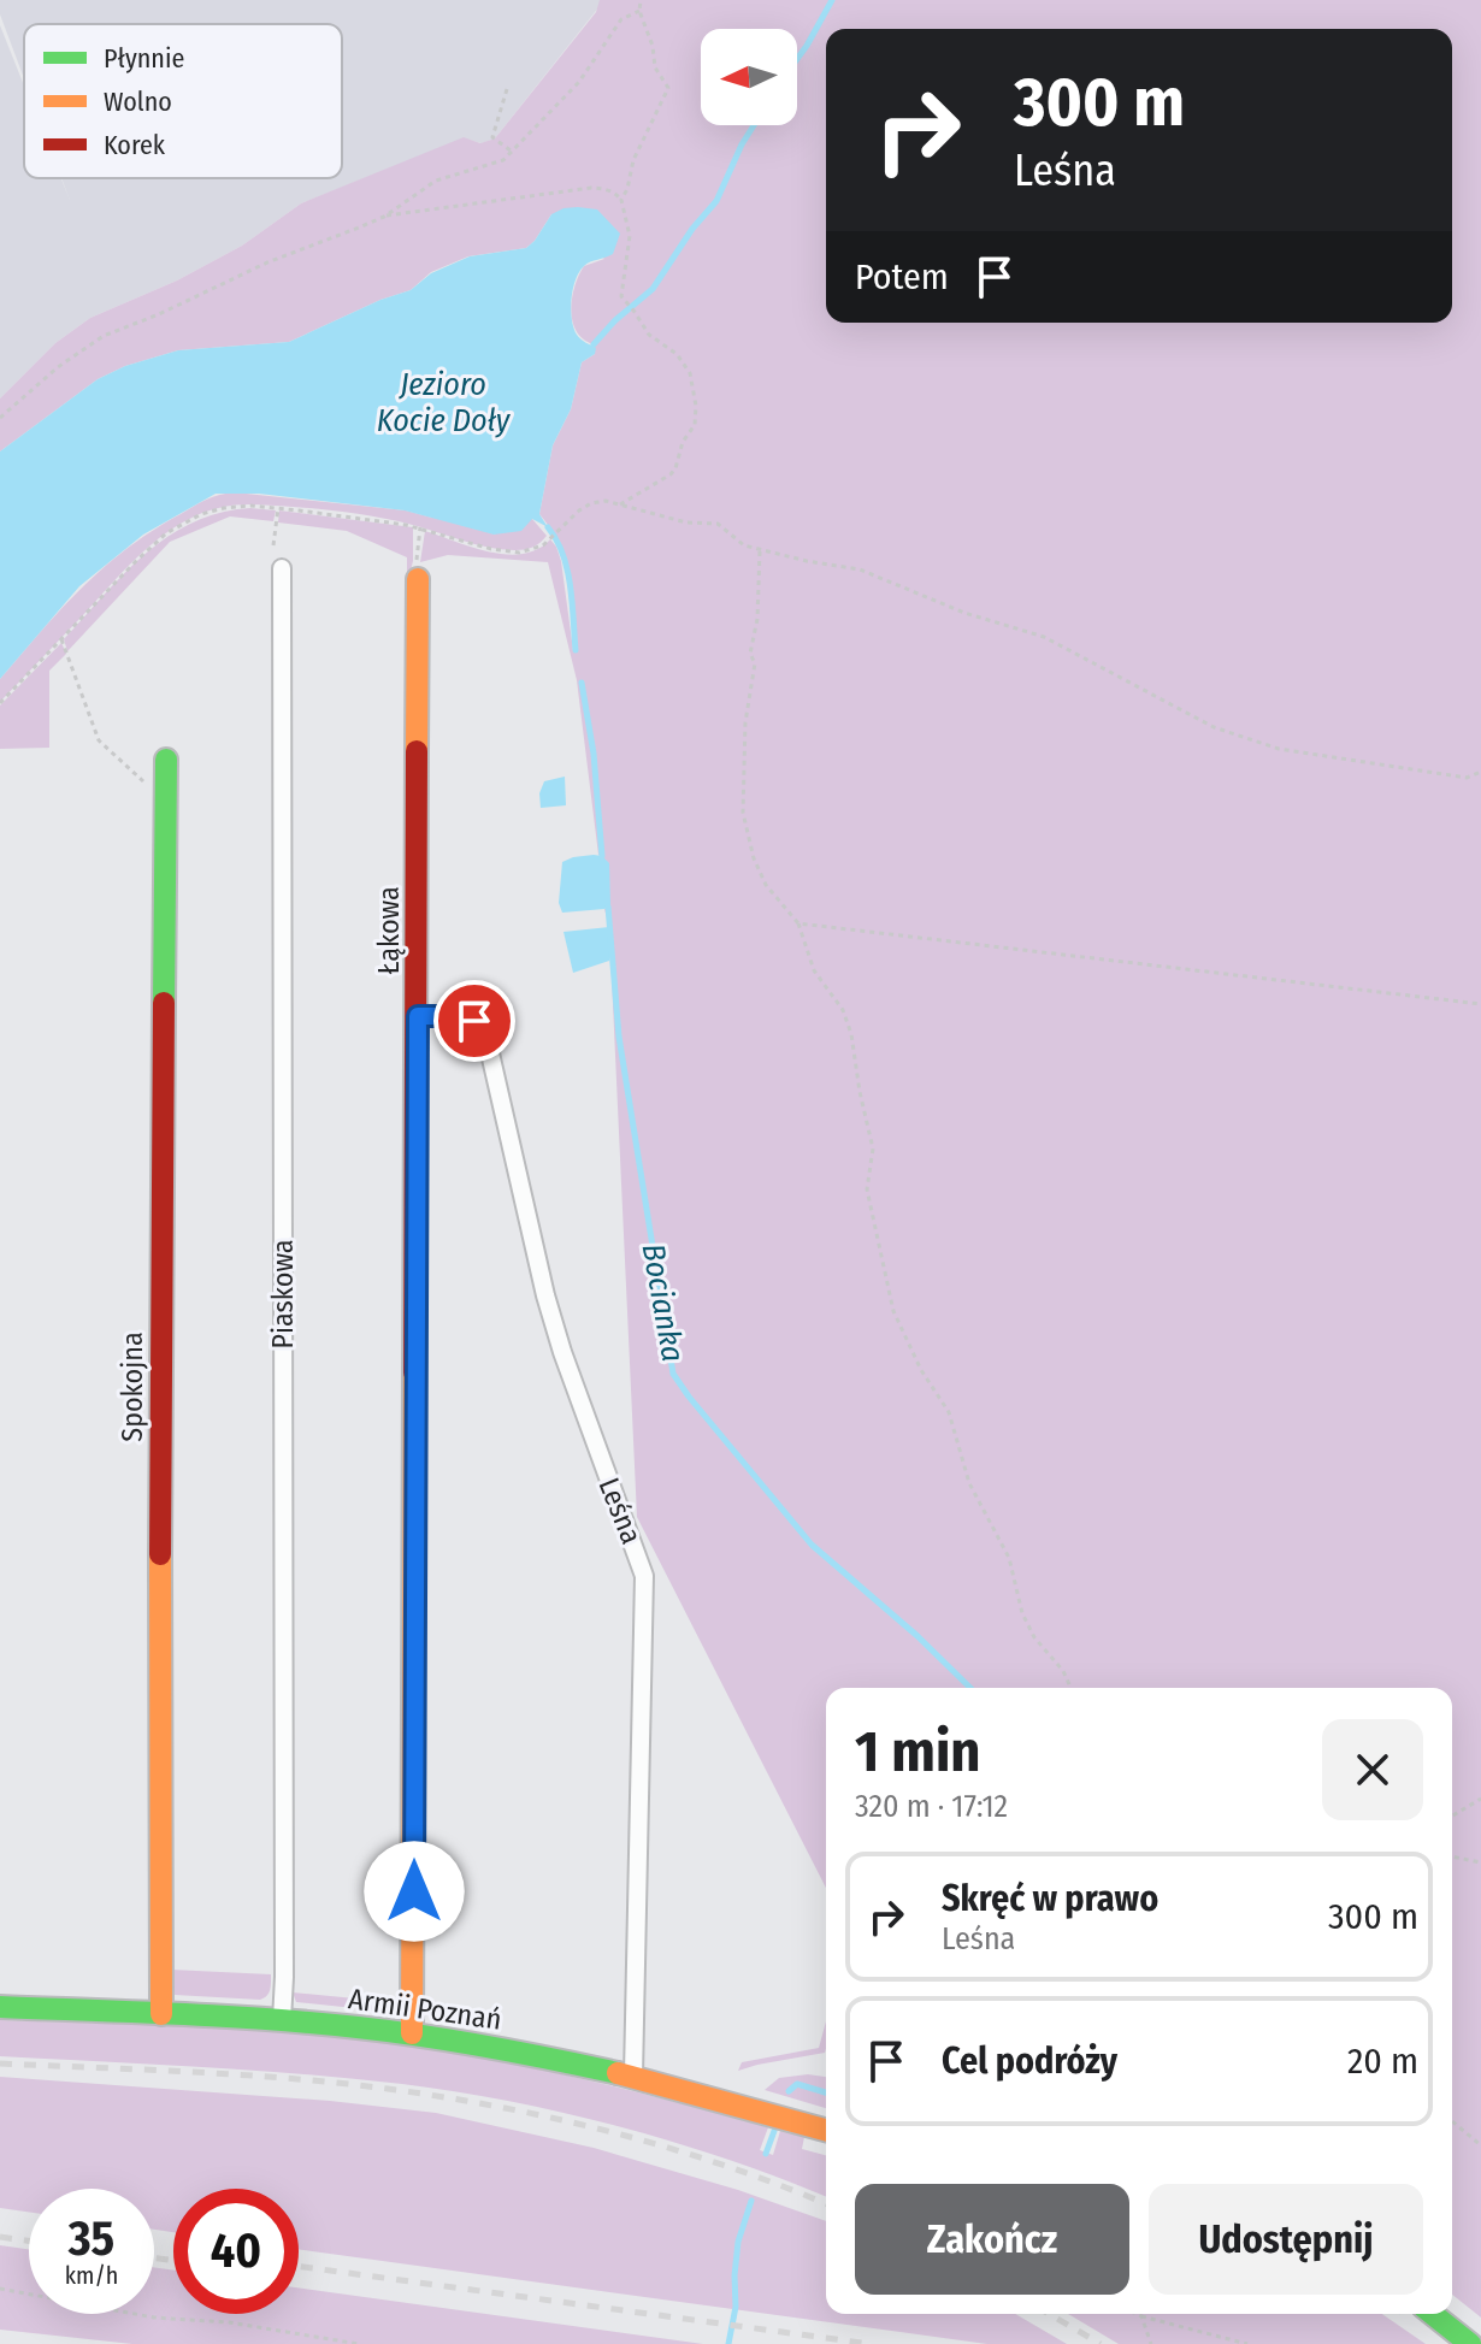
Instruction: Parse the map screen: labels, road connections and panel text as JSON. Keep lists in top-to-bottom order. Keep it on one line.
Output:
{"streets":{"street":["Łąkowa","Piaskowa","Spokojna","Leśna","Armii Poznań"]},"crossings":[["Łąkowa","Leśna"],["Łąkowa","Armii Poznań"],["Piaskowa","Armii Poznań"],["Spokojna","Armii Poznań"],["Leśna","Armii Poznań"]],"water":["Jezioro Kocie Doły","Bocianka"],"legend":["Płynnie","Wolno","Korek"],"north":"left","page":{"turn":["300 m","Leśna"],"then":"Potem","heading":["1 min","320 m · 17:12"],"list":[{"name":"Skręć w prawo","note":"Leśna","value":"300 m"},{"name":"Cel podróży","value":"20 m"}],"buttons":["Zakończ","Udostępnij"],"speed":"35 km/h","limit":"40"}}
